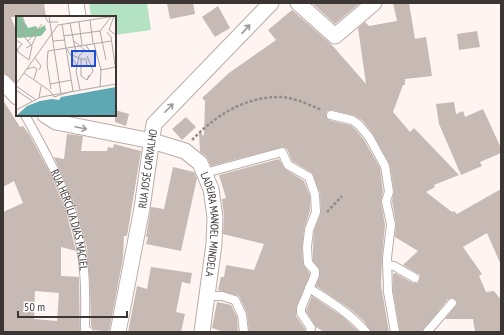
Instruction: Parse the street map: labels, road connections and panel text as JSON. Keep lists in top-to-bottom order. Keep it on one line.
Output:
{"streets":{"street":["RUA JOSÉ CARVALHO","LADEIRA MANOEL MINDELA"],"lane":["RUA HERCÍLIA DIAS MACIEL"]},"crossings":[["RUA JOSÉ CARVALHO","LADEIRA MANOEL MINDELA"]],"one_way":["RUA JOSÉ CARVALHO"],"scale_bar":"50 m"}
